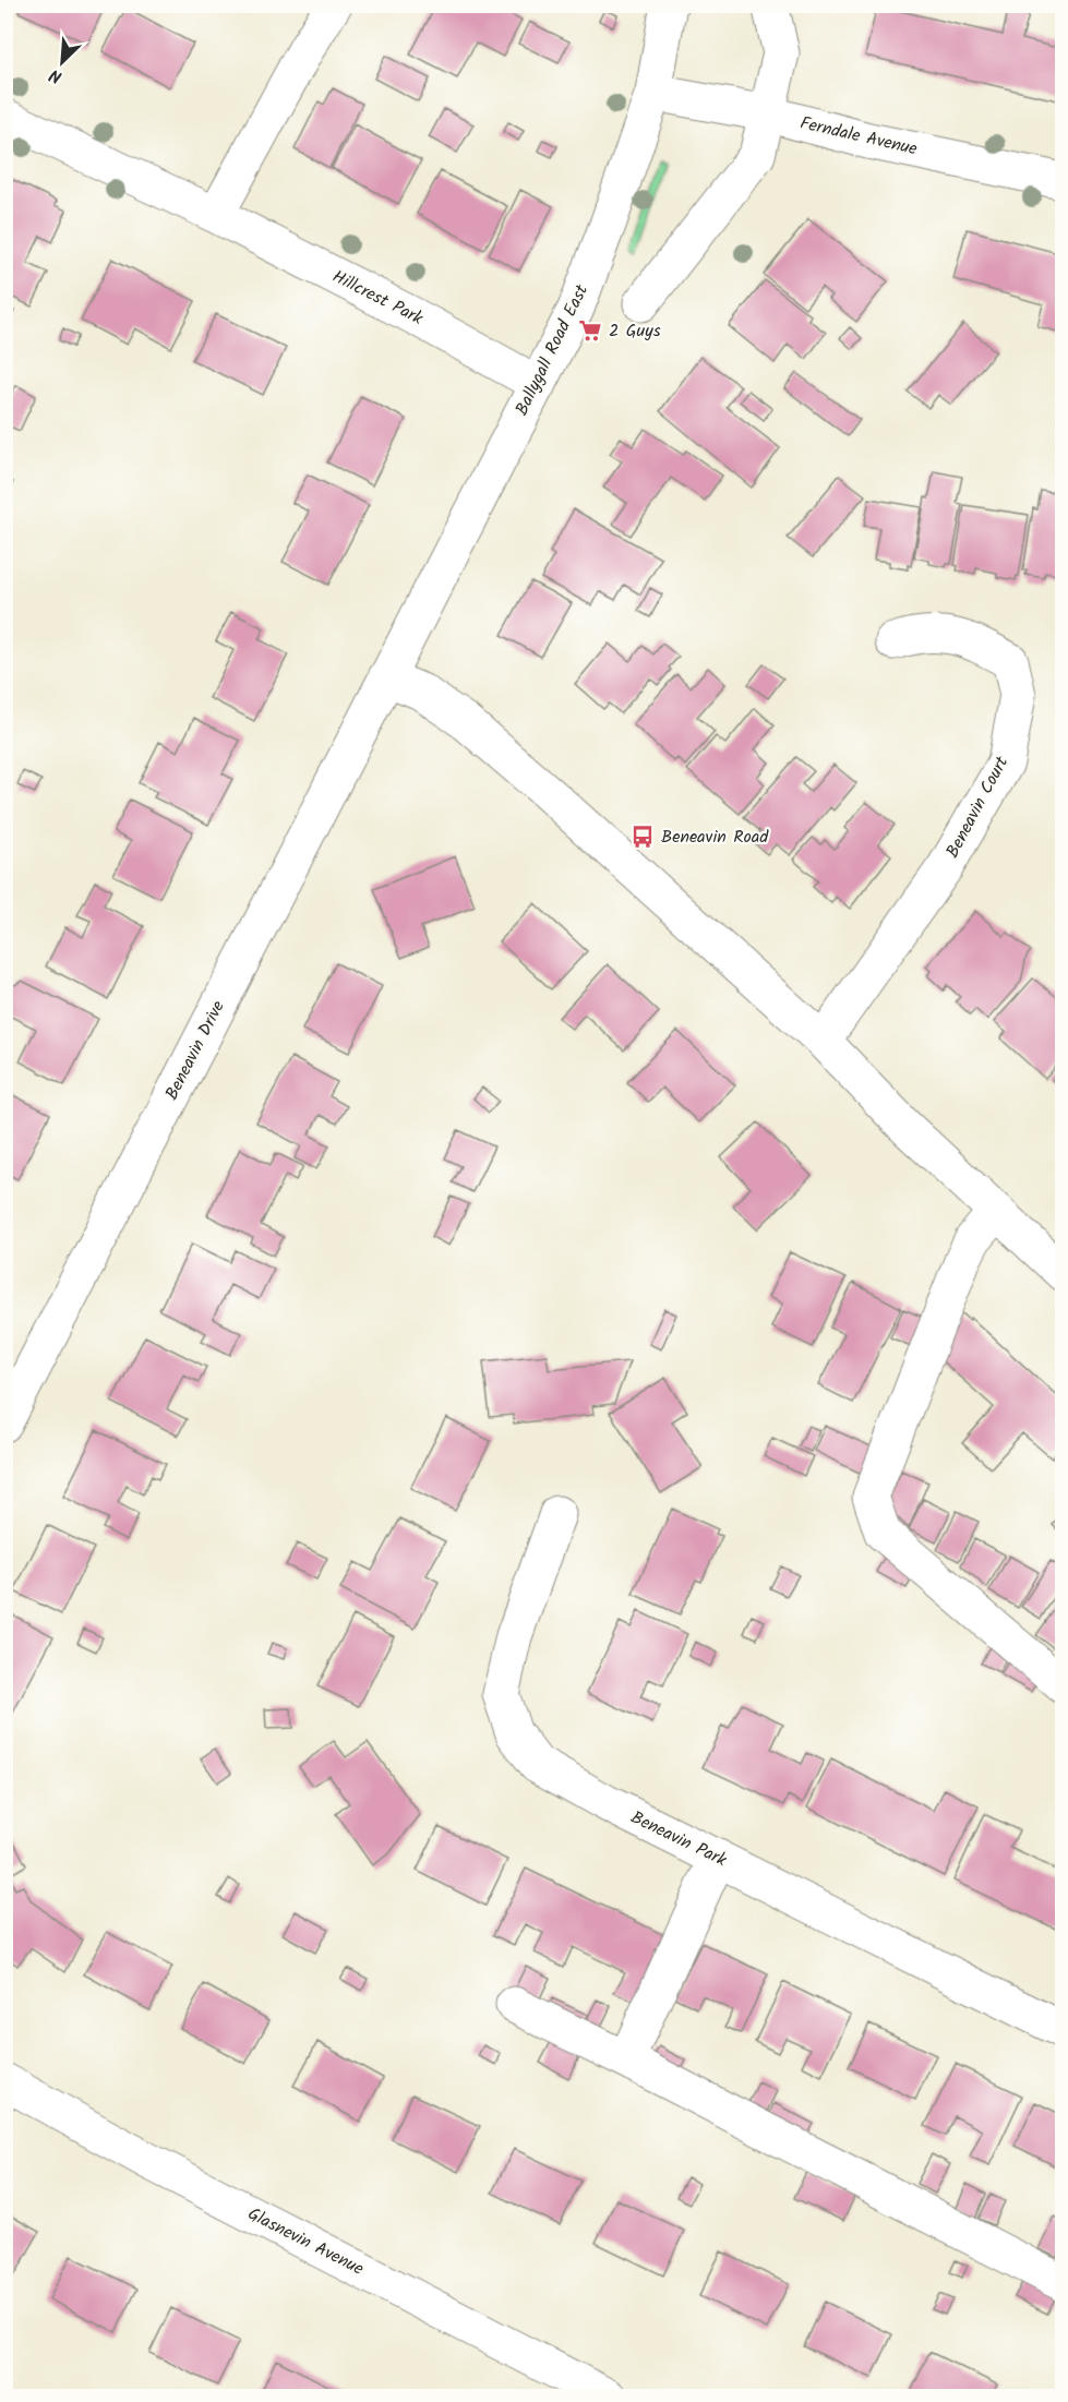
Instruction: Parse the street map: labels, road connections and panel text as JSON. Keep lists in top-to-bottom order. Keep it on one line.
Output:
{"streets":{"street":["Ferndale Avenue","Hillcrest Park","Ballygall Road East","Beneavin Court","Beneavin Drive","Beneavin Park","Glasnevin Avenue"]},"crossings":[["Ferndale Avenue","Ballygall Road East"],["Hillcrest Park","Ballygall Road East"],["Ballygall Road East","Beneavin Drive"]],"places":{"supermarket":["2 Guys"],"bus stop":["Beneavin Road"]},"north":"bottom left"}
